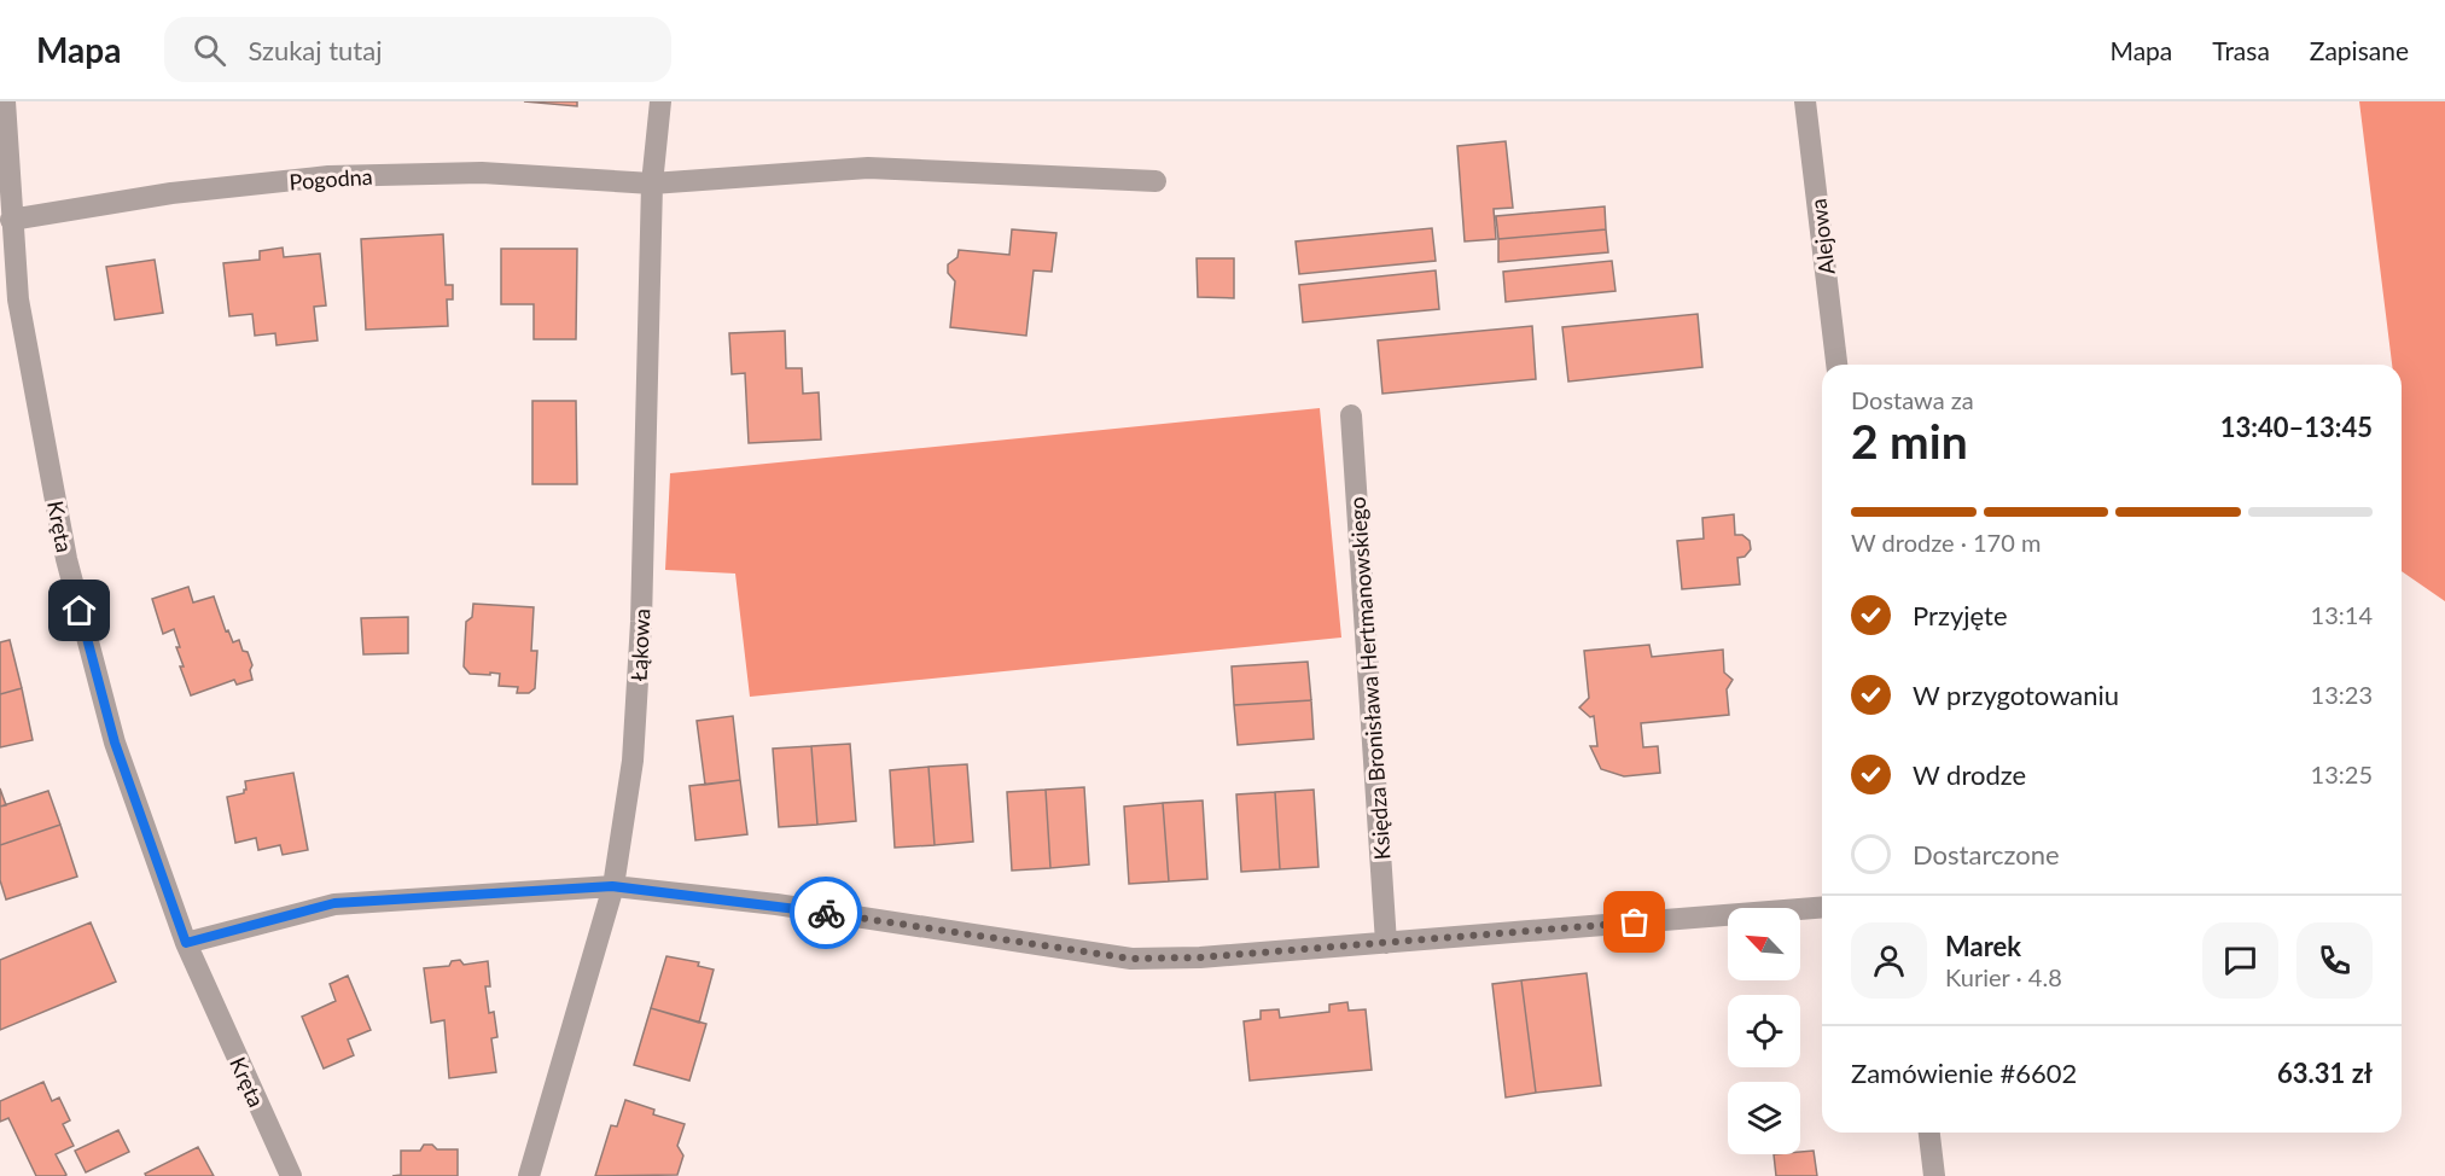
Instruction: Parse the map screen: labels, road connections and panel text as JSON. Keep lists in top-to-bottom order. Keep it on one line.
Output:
{"streets":{"street":["Pogodna","Alejowa","Kręta","Łąkowa","Księdza Bronisława Hertmanowskiego"]},"crossings":[["Pogodna","Kręta"],["Pogodna","Łąkowa"]],"north":"top left","page":{"header":"Mapa","search":"Szukaj tutaj","nav":["Mapa","Trasa","Zapisane"],"heading":["2 min","Dostawa za","13:40–13:45"],"panel":["Marek","Kurier · 4.8","Zamówienie #6602","63.31 zł"],"bar":"W drodze · 170 m","list":[["Przyjęte","13:14"],["W przygotowaniu","13:23"],["W drodze","13:25"],"Dostarczone"]}}
